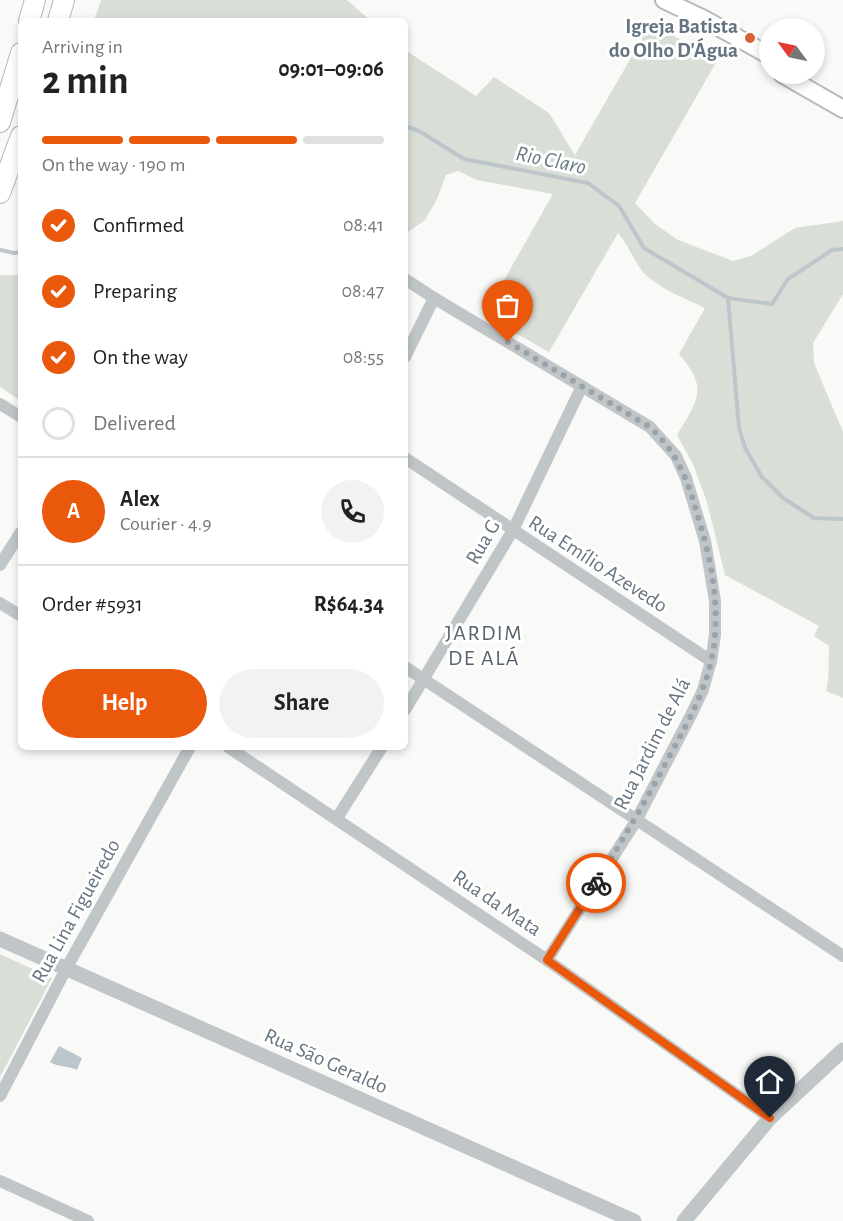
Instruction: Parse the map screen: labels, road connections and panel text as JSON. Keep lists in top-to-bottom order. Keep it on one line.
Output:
{"streets":{"street":["Rua G","Rua Emílio Azevedo","Rua Jardim de Alá","Rua da Mata","Rua Lina Figueiredo","Rua São Geraldo"]},"crossings":[["Rua G","Rua Emílio Azevedo"],["Rua G","Rua Jardim de Alá"],["Rua Emílio Azevedo","Rua Jardim de Alá"],["Rua Jardim de Alá","Rua da Mata"],["Rua Lina Figueiredo","Rua São Geraldo"]],"districts":["JARDIM DE ALÁ"],"water":["Rio Claro"],"places":["Igreja Batista do Olho D'Água"],"north":"top left","page":{"heading":["2 min","Arriving in","09:01–09:06"],"panel":["Alex","Courier · 4.9","Order #5931","R$64.34"],"bar":"On the way · 190 m","list":[["Confirmed","08:41"],["Preparing","08:47"],["On the way","08:55"],"Delivered"],"round":"A","buttons":["Help","Share"]}}
